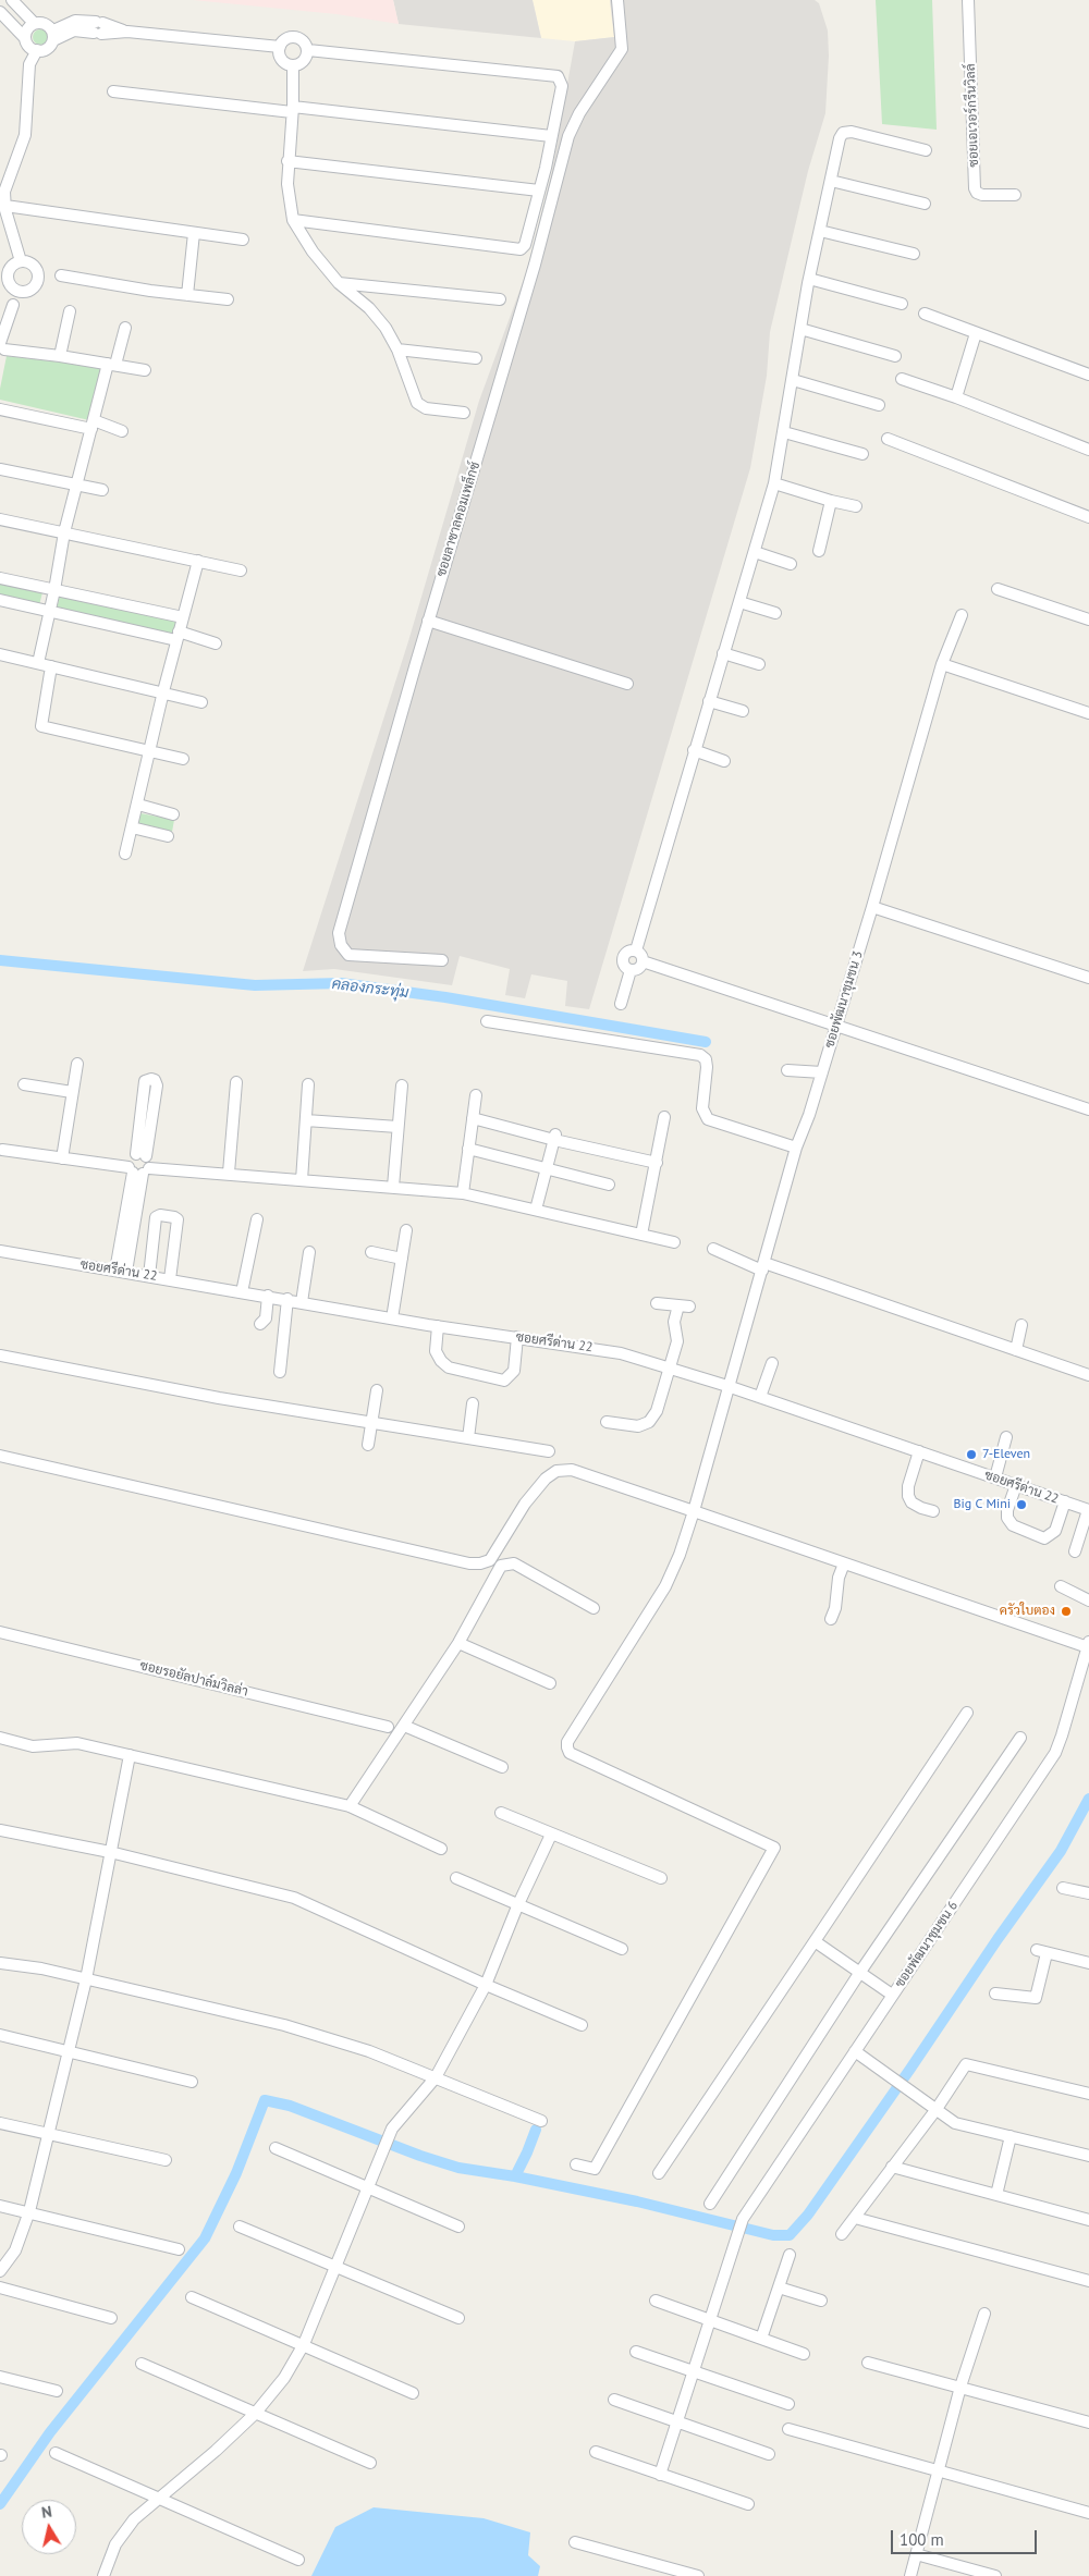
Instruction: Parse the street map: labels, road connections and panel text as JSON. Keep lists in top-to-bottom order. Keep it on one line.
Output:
{"streets":{"street":["ซอยเอเวอร์กรีนวิลล์","ซอยลาซาลคอมเพล็กซ์","ซอยพัฒนาชุมชน 3","ซอยศรีด่าน 22","ซอยรอยัลปาล์มวิลล่า","ซอยพัฒนาชุมชน 6"]},"crossings":[["ซอยพัฒนาชุมชน 3","ซอยศรีด่าน 22"]],"water":["คลองกระทุ่ม"],"places":["7-Eleven","Big C Mini","ครัวใบตอง"],"scale_bar":"100 m","north":"top"}
